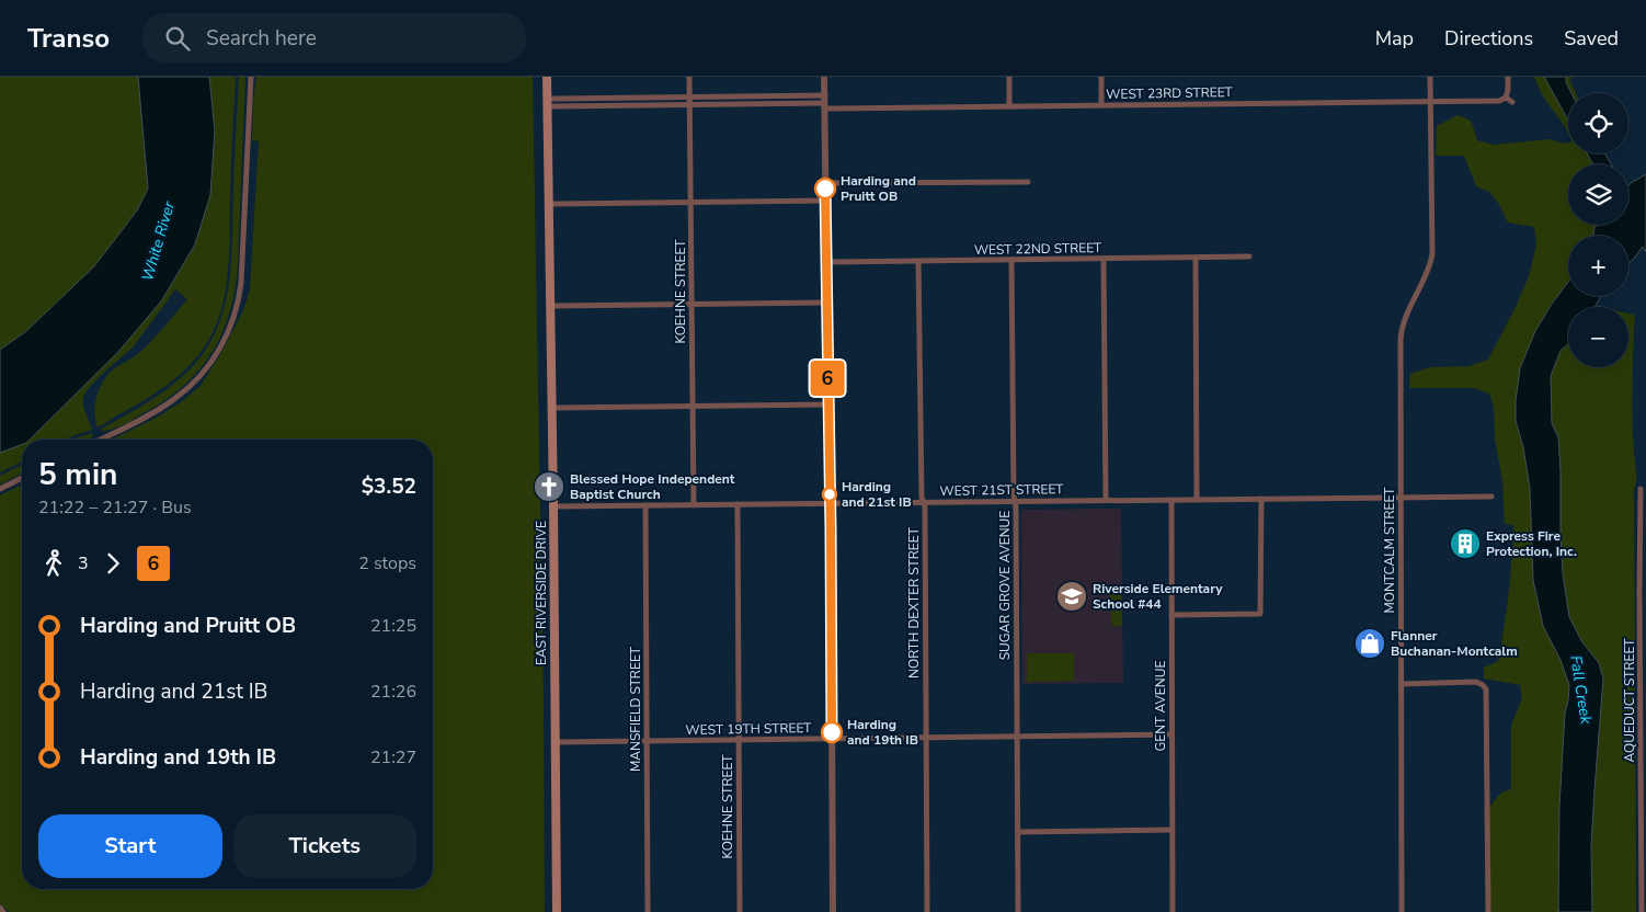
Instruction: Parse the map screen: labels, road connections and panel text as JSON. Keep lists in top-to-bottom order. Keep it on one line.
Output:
{"streets":{"main road":["EAST RIVERSIDE DRIVE"],"street":["WEST 23RD STREET","WEST 22ND STREET","KOEHNE STREET","WEST 21ST STREET","MONTCALM STREET","SUGAR GROVE AVENUE","NORTH DEXTER STREET","AQUEDUCT STREET","GENT AVENUE","MANSFIELD STREET","WEST 19TH STREET"]},"crossings":[["WEST 23RD STREET","KOEHNE STREET"],["WEST 23RD STREET","MONTCALM STREET"],["WEST 23RD STREET","EAST RIVERSIDE DRIVE"],["WEST 22ND STREET","SUGAR GROVE AVENUE"],["WEST 22ND STREET","NORTH DEXTER STREET"],["KOEHNE STREET","WEST 21ST STREET"],["KOEHNE STREET","WEST 19TH STREET"],["WEST 21ST STREET","MONTCALM STREET"],["WEST 21ST STREET","SUGAR GROVE AVENUE"],["WEST 21ST STREET","EAST RIVERSIDE DRIVE"],["WEST 21ST STREET","NORTH DEXTER STREET"],["WEST 21ST STREET","GENT AVENUE"],["WEST 21ST STREET","MANSFIELD STREET"],["SUGAR GROVE AVENUE","WEST 19TH STREET"],["EAST RIVERSIDE DRIVE","WEST 19TH STREET"],["NORTH DEXTER STREET","WEST 19TH STREET"],["GENT AVENUE","WEST 19TH STREET"],["MANSFIELD STREET","WEST 19TH STREET"]],"water":["White River","Fall Creek"],"places":{"other":["Harding and Pruitt OB","Harding and 21st IB","Harding and 19th IB"],"church":["Blessed Hope Independent Baptist Church"],"building":["Express Fire Protection, Inc."],"school or university":["Riverside Elementary School #44"],"shop":["Flanner Buchanan-Montcalm"]},"lines":["bus line 6"],"page":{"header":"Transo","search":"Search here","nav":["Map","Directions","Saved"],"on_map":"6","map_buttons":["+","−"],"heading":["5 min","21:22 – 21:27 · Bus","$3.52"],"legs":["3","6","2 stops"],"list":[{"name":"Harding and Pruitt OB","value":"21:25"},{"name":"Harding and 21st IB","value":"21:26"},{"name":"Harding and 19th IB","value":"21:27"}],"buttons":["Start","Tickets"]}}
